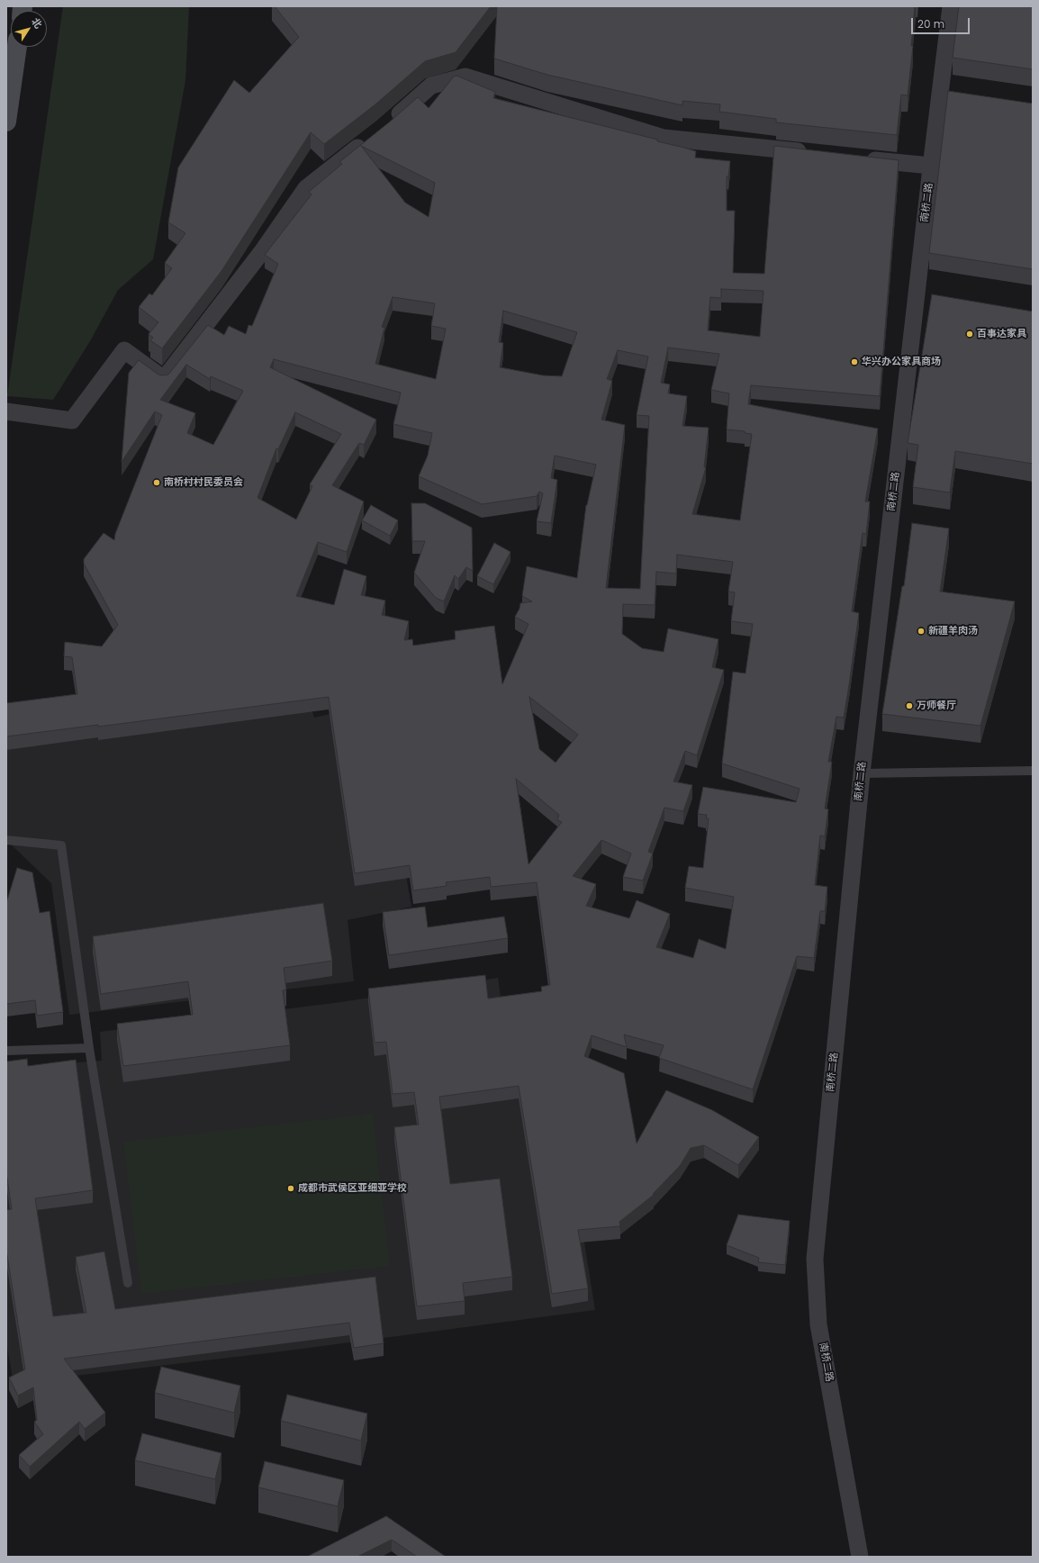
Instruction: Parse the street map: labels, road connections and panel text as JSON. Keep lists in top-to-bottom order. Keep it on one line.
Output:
{"streets":{"street":["南桥二路"]},"places":["百事达家具","华兴办公家具商场","南桥村村民委员会","新疆羊肉汤","万师餐厅","成都市武侯区亚细亚学校"],"scale_bar":"20 m","north":"top right"}
